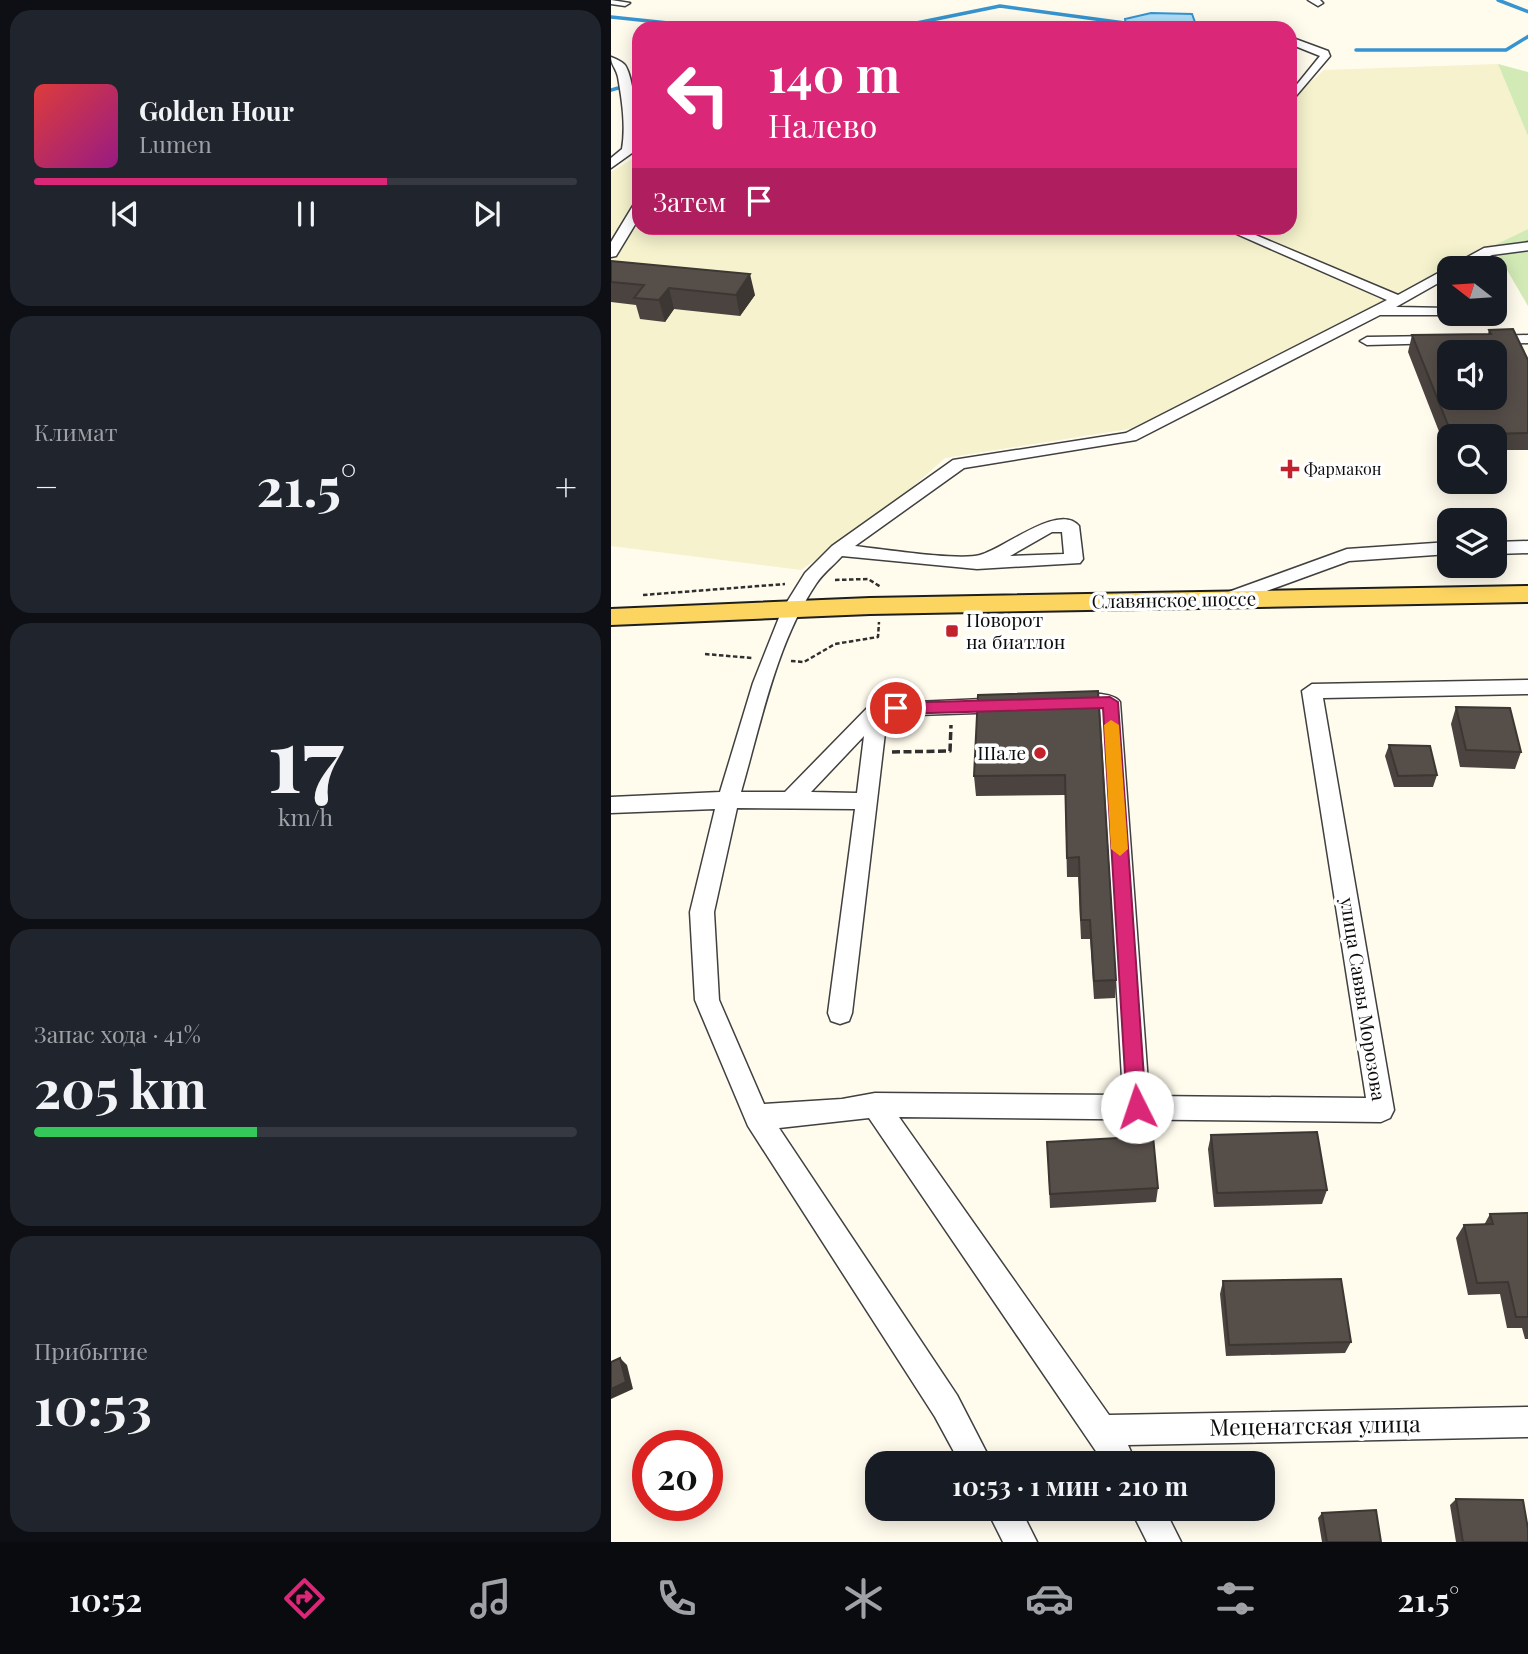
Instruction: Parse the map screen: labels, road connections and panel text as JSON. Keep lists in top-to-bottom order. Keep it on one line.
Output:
{"streets":{"main road":["Славянское шоссе"],"street":["улица Саввы Морозова","Меценатская улица"]},"places":{"health":["Фармакон"],"transit":["Поворот на биатлон"],"other":["Шале"]},"north":"left","page":{"turn":["140 m","Налево"],"song":["Golden Hour","Lumen"],"then":"Затем","tile":["Климат",["17","km/h"],["Запас хода · 41%","205 km"],["Прибытие","10:53"]],"heat":["−","21.5°","+"],"limit":"20","trip":"10:53 · 1 мин · 210 m","tabs":["10:52","21.5°"]}}
